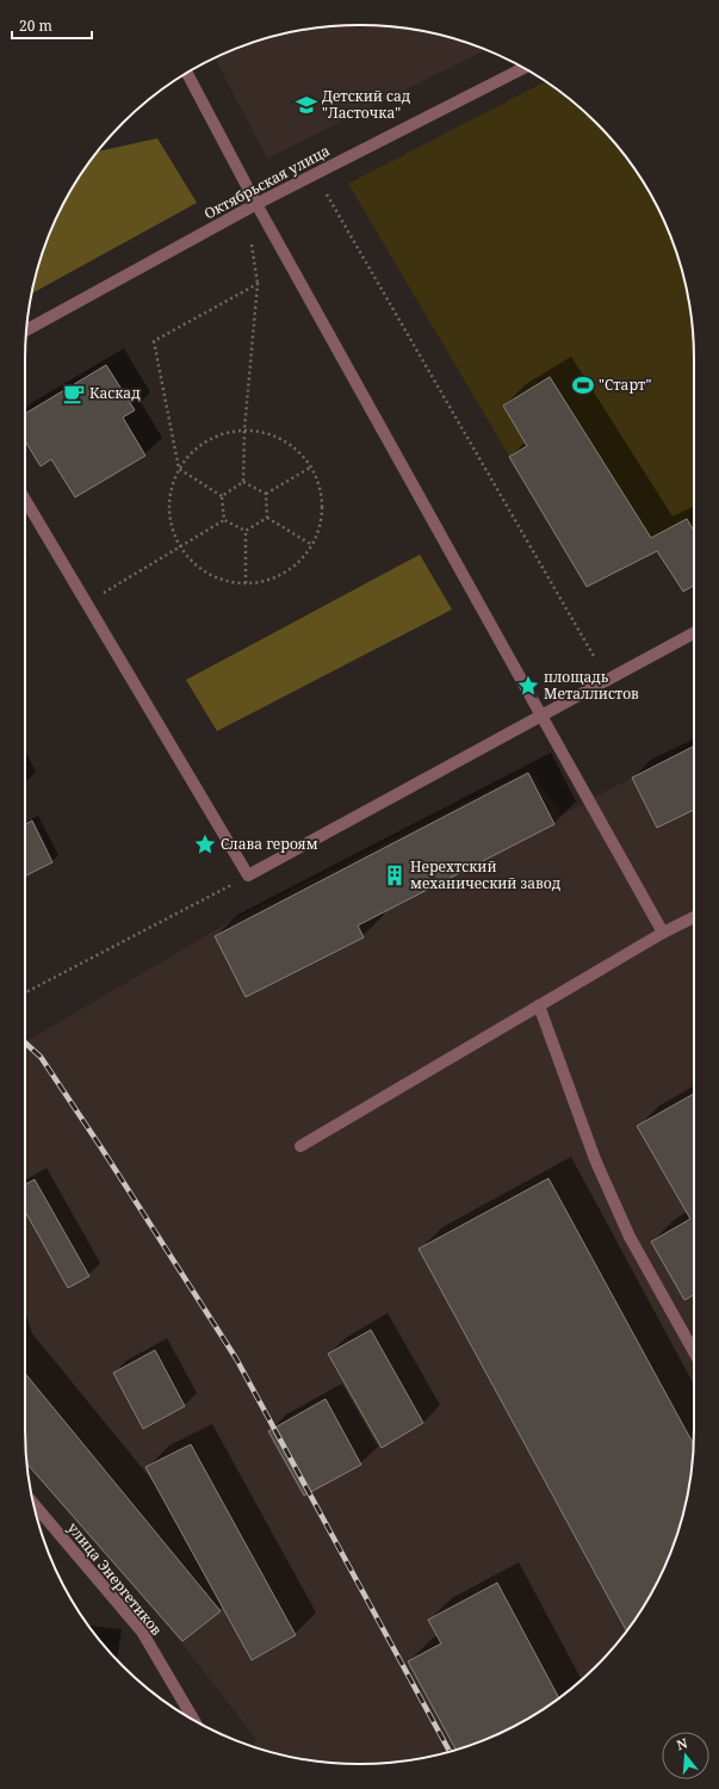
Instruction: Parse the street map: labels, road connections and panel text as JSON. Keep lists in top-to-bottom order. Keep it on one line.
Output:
{"streets":{"street":["Октябрьская улица","улица Энергетиков"]},"places":{"school or university":["Детский сад \"Ласточка\""],"sports":["\"Старт\""],"cafe":["Каскад"],"place":["площадь Металлистов","Слава героям"],"building":["Нерехтский механический завод"]},"scale_bar":"20 m","north":"top"}
